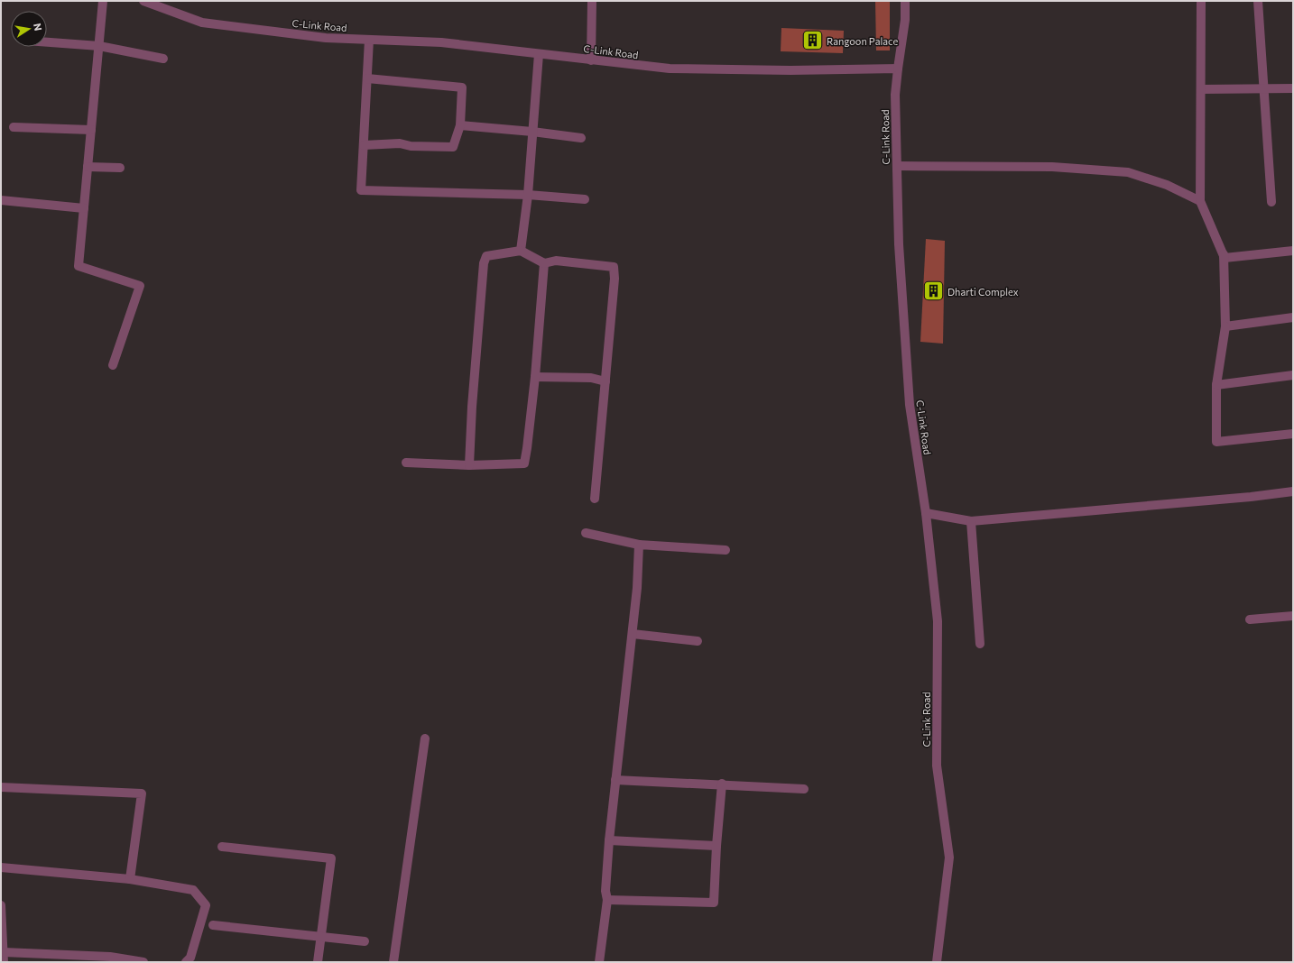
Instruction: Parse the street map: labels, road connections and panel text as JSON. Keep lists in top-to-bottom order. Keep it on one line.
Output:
{"streets":{"street":["C-Link Road"]},"places":{"building":["Rangoon Palace","Dharti Complex"]},"north":"right"}
